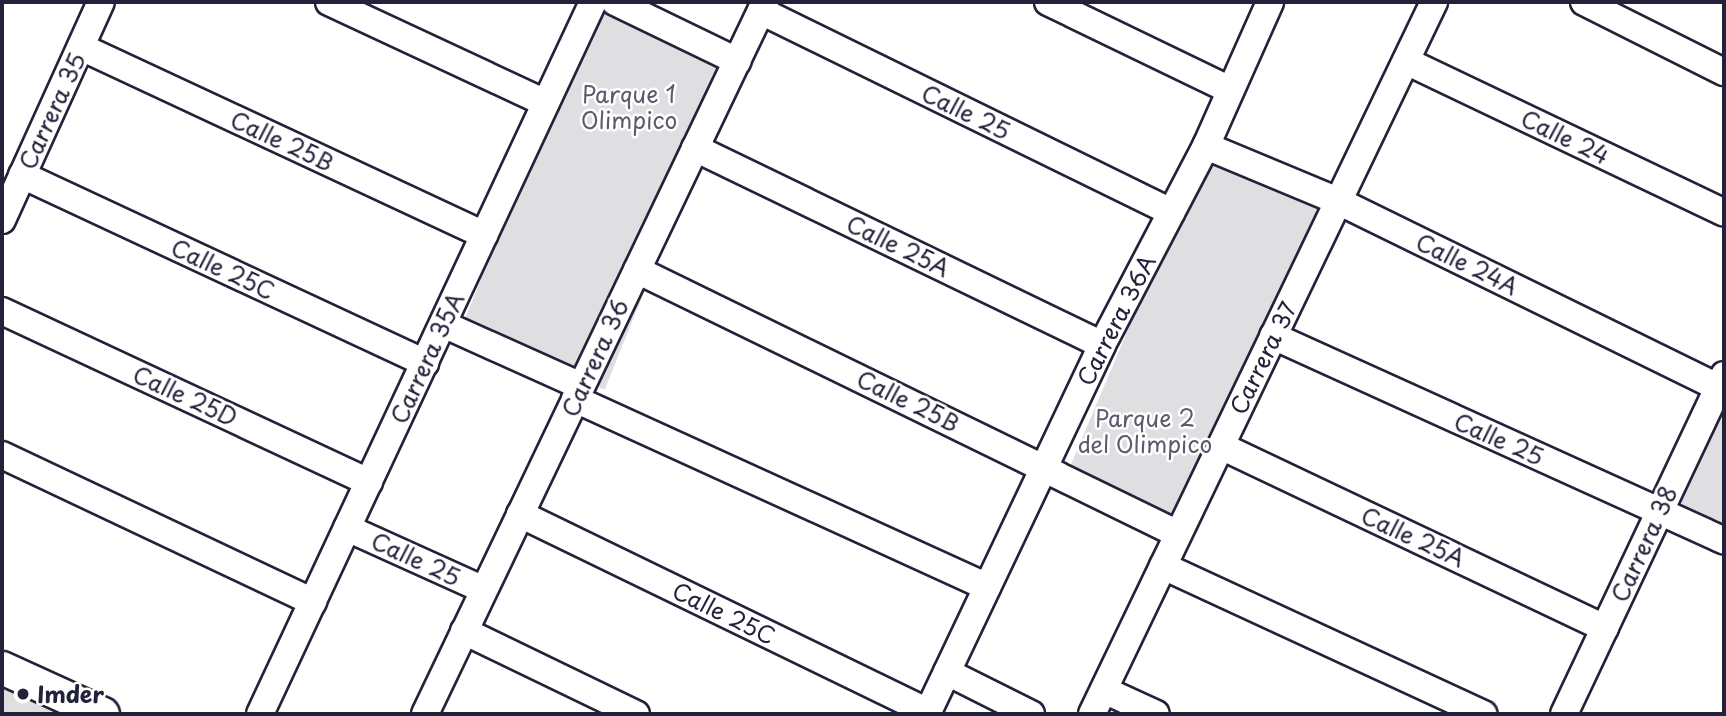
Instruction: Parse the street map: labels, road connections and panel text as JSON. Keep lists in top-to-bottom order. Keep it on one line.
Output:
{"streets":{"street":["Carrera 35","Calle 25","Calle 24","Calle 25B","Calle 25A","Calle 24A","Calle 25C","Carrera 36A","Carrera 35A","Carrera 36","Carrera 37","Calle 25D","Carrera 38"]},"crossings":[["Carrera 35","Calle 25B"],["Carrera 35","Calle 25C"],["Calle 25","Carrera 36A"],["Calle 25","Carrera 35A"],["Calle 25","Carrera 36"],["Calle 25","Carrera 37"],["Calle 25","Carrera 38"],["Calle 24","Carrera 37"],["Calle 25B","Carrera 36A"],["Calle 25B","Carrera 35A"],["Calle 25B","Carrera 36"],["Calle 25B","Carrera 37"],["Calle 25A","Carrera 36A"],["Calle 25A","Carrera 36"],["Calle 25A","Carrera 37"],["Calle 25A","Carrera 38"],["Calle 24A","Carrera 36A"],["Calle 24A","Carrera 37"],["Calle 24A","Carrera 38"],["Calle 25C","Carrera 36A"],["Calle 25C","Carrera 35A"],["Calle 25C","Carrera 36"],["Carrera 35A","Calle 25D"]],"parks":["Parque 1 Olimpico","Parque 2 del Olimpico"],"places":["Imder"]}
